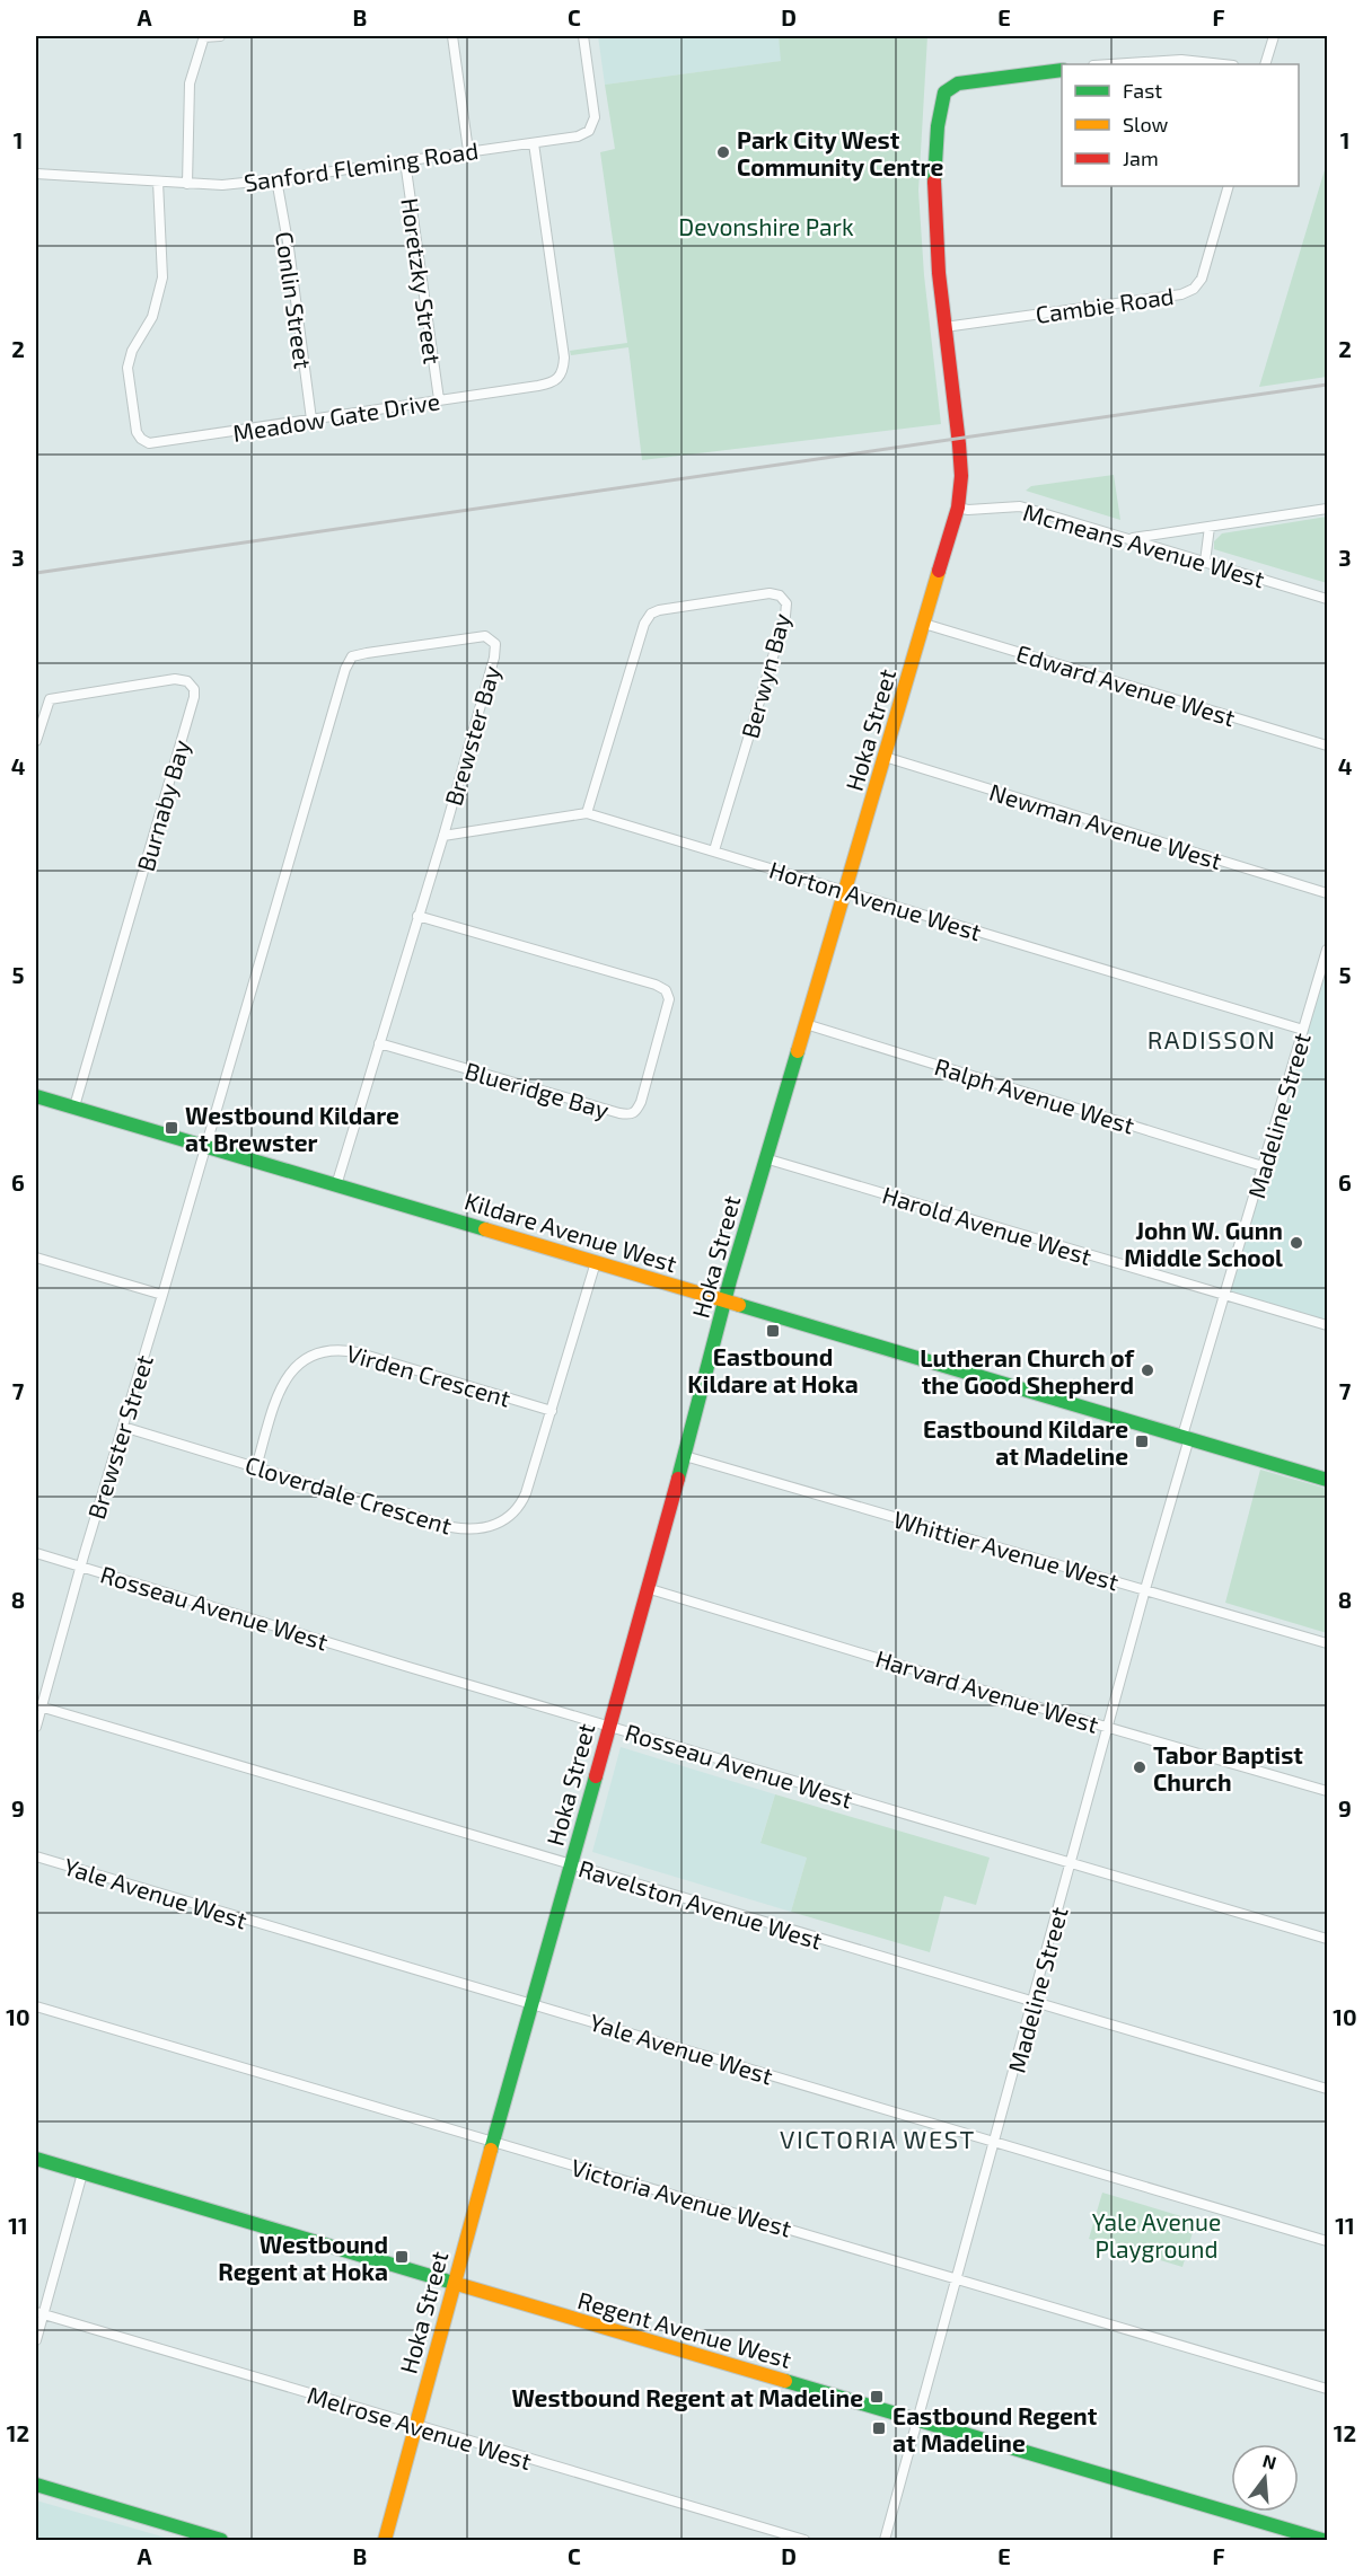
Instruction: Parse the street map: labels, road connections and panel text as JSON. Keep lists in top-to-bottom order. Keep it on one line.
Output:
{"streets":{"street":["Sanford Fleming Road","Horetzky Street","Conlin Street","Cambie Road","Meadow Gate Drive","Mcmeans Avenue West","Berwyn Bay","Edward Avenue West","Hoka Street","Brewster Bay","Burnaby Bay","Newman Avenue West","Horton Avenue West","Blueridge Bay","Ralph Avenue West","Madeline Street","Harold Avenue West","Kildare Avenue West","Virden Crescent","Brewster Street","Cloverdale Crescent","Whittier Avenue West","Rosseau Avenue West","Harvard Avenue West","Yale Avenue West","Ravelston Avenue West","Victoria Avenue West","Regent Avenue West","Melrose Avenue West"]},"crossings":[["Sanford Fleming Road","Horetzky Street"],["Sanford Fleming Road","Conlin Street"],["Sanford Fleming Road","Meadow Gate Drive"],["Horetzky Street","Meadow Gate Drive"],["Conlin Street","Meadow Gate Drive"],["Cambie Road","Hoka Street"],["Mcmeans Avenue West","Hoka Street"],["Berwyn Bay","Horton Avenue West"],["Edward Avenue West","Hoka Street"],["Hoka Street","Newman Avenue West"],["Hoka Street","Horton Avenue West"],["Hoka Street","Ralph Avenue West"],["Hoka Street","Harold Avenue West"],["Hoka Street","Kildare Avenue West"],["Hoka Street","Whittier Avenue West"],["Hoka Street","Rosseau Avenue West"],["Hoka Street","Harvard Avenue West"],["Hoka Street","Yale Avenue West"],["Hoka Street","Ravelston Avenue West"],["Hoka Street","Victoria Avenue West"],["Hoka Street","Regent Avenue West"],["Hoka Street","Melrose Avenue West"],["Brewster Bay","Horton Avenue West"],["Brewster Bay","Blueridge Bay"],["Brewster Bay","Kildare Avenue West"],["Brewster Bay","Brewster Street"],["Burnaby Bay","Kildare Avenue West"],["Horton Avenue West","Madeline Street"],["Ralph Avenue West","Madeline Street"],["Madeline Street","Harold Avenue West"],["Madeline Street","Kildare Avenue West"],["Madeline Street","Whittier Avenue West"],["Madeline Street","Rosseau Avenue West"],["Madeline Street","Harvard Avenue West"],["Madeline Street","Yale Avenue West"],["Madeline Street","Ravelston Avenue West"],["Madeline Street","Victoria Avenue West"],["Madeline Street","Regent Avenue West"],["Kildare Avenue West","Brewster Street"],["Kildare Avenue West","Cloverdale Crescent"],["Virden Crescent","Cloverdale Crescent"],["Brewster Street","Cloverdale Crescent"],["Brewster Street","Rosseau Avenue West"],["Brewster Street","Ravelston Avenue West"]],"districts":["RADISSON","VICTORIA WEST"],"parks":["Devonshire Park","Yale Avenue Playground"],"places":{"other":["Park City West Community Centre","John W. Gunn Middle School","Lutheran Church of the Good Shepherd","Tabor Baptist Church"],"transit":["Westbound Kildare at Brewster","Eastbound Kildare at Hoka","Eastbound Kildare at Madeline","Westbound Regent at Hoka","Westbound Regent at Madeline","Eastbound Regent at Madeline"]},"legend":["Fast","Slow","Jam"],"north":"top","grid":{"columns":["A","B","C","D","E","F"],"rows":["1","2","3","4","5","6","7","8","9","10","11","12"]}}
